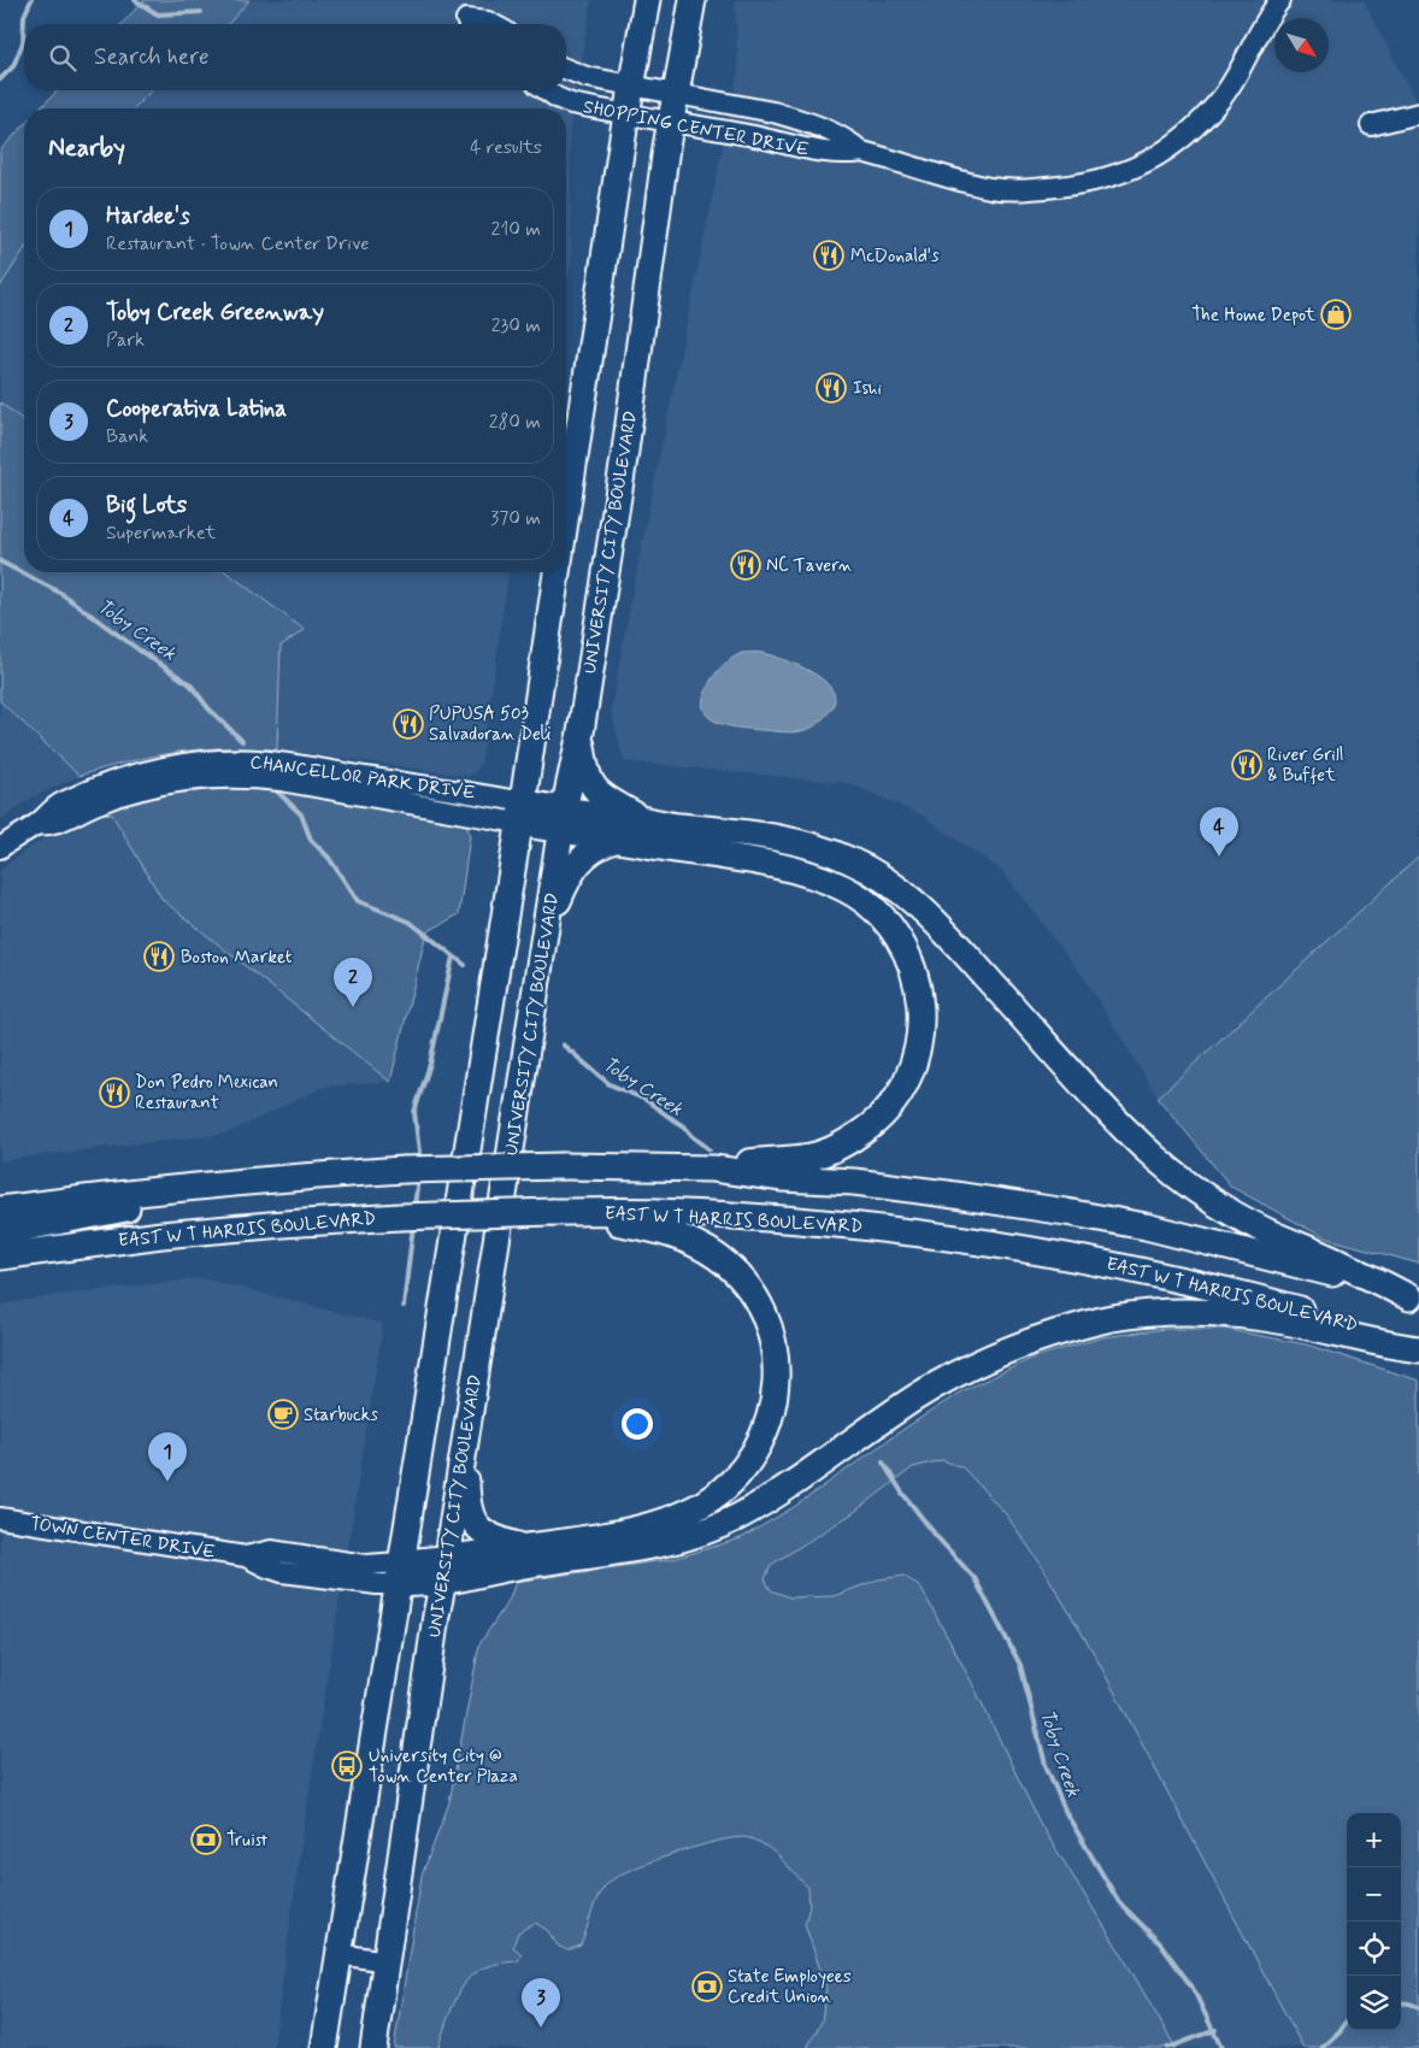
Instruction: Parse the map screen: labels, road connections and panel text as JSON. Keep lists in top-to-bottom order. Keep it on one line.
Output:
{"streets":{"main road":["UNIVERSITY CITY BOULEVARD","EAST W T HARRIS BOULEVARD"],"street":["SHOPPING CENTER DRIVE","CHANCELLOR PARK DRIVE","TOWN CENTER DRIVE"]},"crossings":[["SHOPPING CENTER DRIVE","UNIVERSITY CITY BOULEVARD"]],"water":["Toby Creek"],"places":{"restaurant":["McDonald's","Ishi","NC Tavern","PUPUSA 503 Salvadoran Deli","River Grill & Buffet","Boston Market","Don Pedro Mexican Restaurant"],"shop":["The Home Depot"],"cafe":["Starbucks"],"bus stop":["University City @ Town Center Plaza"],"bank":["Truist","State Employees Credit Union"]},"north":"bottom right","page":{"search":"Search here","heading":["Nearby","4 results"],"list":[{"mark":"1","name":"Hardee's","note":"Restaurant · Town Center Drive","value":"210 m"},{"mark":"2","name":"Toby Creek Greenway","note":"Park","value":"230 m"},{"mark":"3","name":"Cooperativa Latina","note":"Bank","value":"280 m"},{"mark":"4","name":"Big Lots","note":"Supermarket","value":"370 m"}],"pins":["4","2","1","3"],"map_buttons":["+","−"]}}
